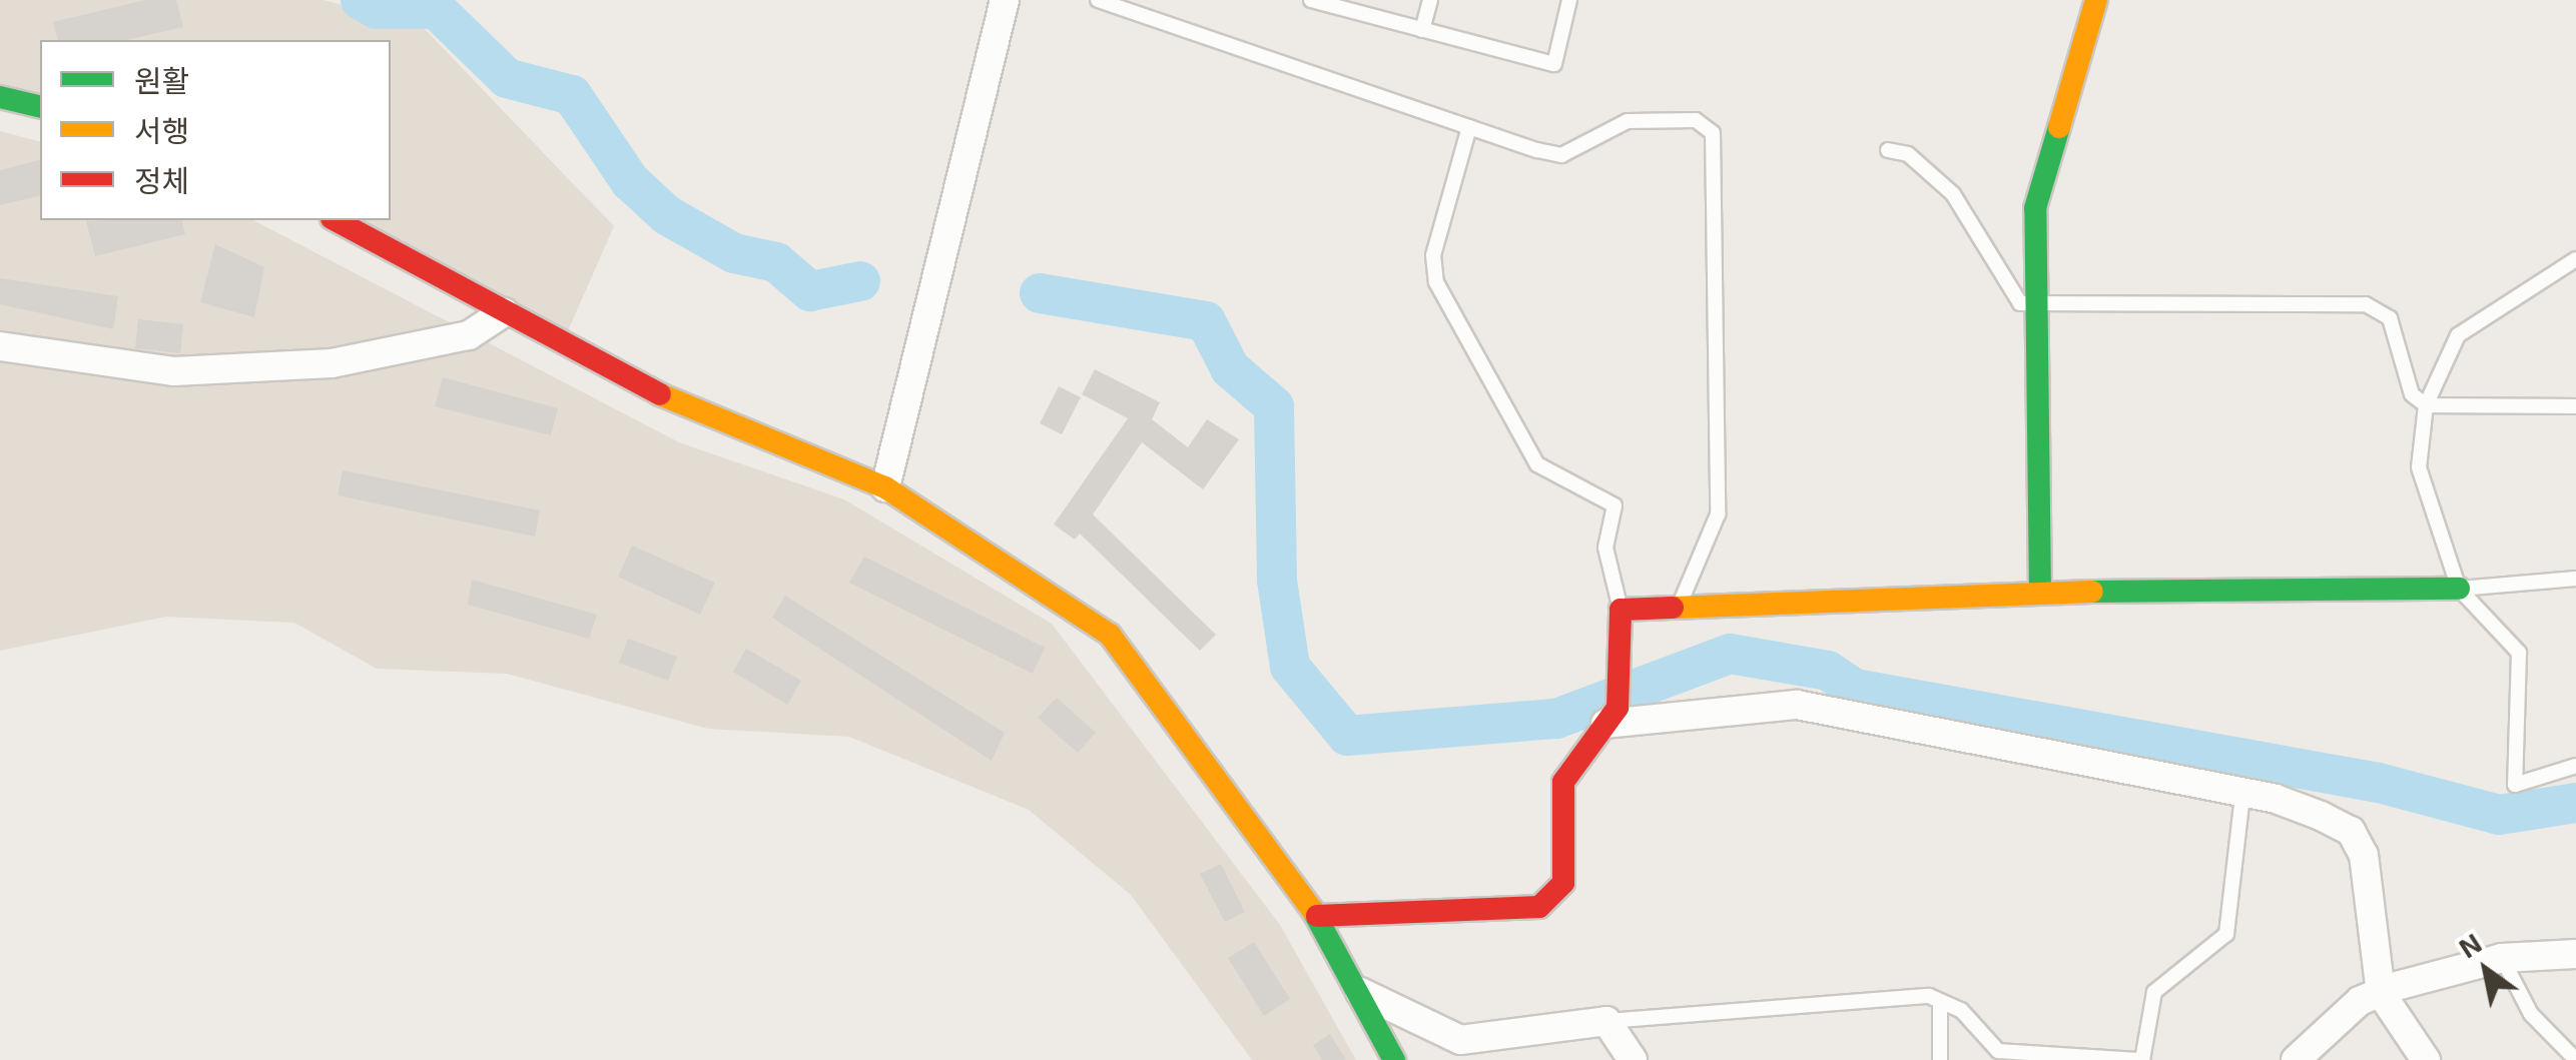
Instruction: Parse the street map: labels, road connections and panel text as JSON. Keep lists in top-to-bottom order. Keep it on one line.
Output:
{"legend":["원활","서행","정체"],"north":"top left"}
